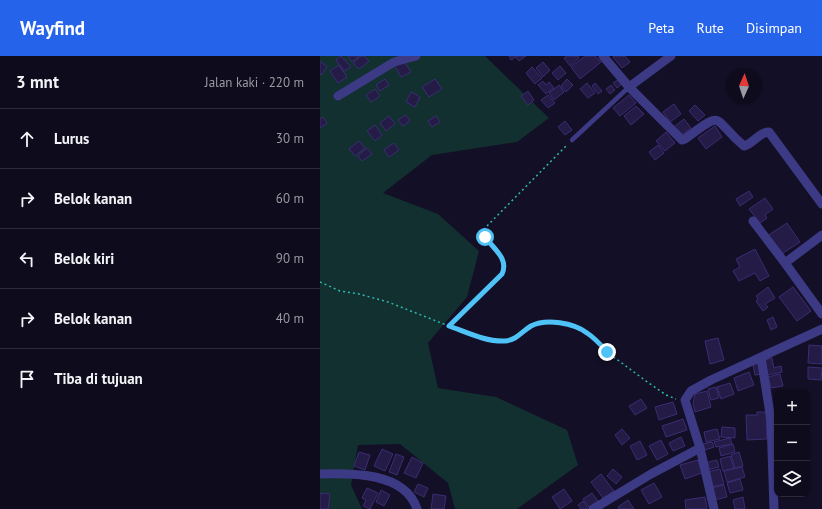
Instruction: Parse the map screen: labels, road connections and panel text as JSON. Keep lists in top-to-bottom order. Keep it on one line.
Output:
{"north":"top","page":{"header":"Wayfind","nav":["Peta","Rute","Disimpan"],"heading":["3 mnt","Jalan kaki · 220 m"],"list":[["Lurus","30 m"],["Belok kanan","60 m"],["Belok kiri","90 m"],["Belok kanan","40 m"],"Tiba di tujuan"],"map_buttons":["+","−"]}}
